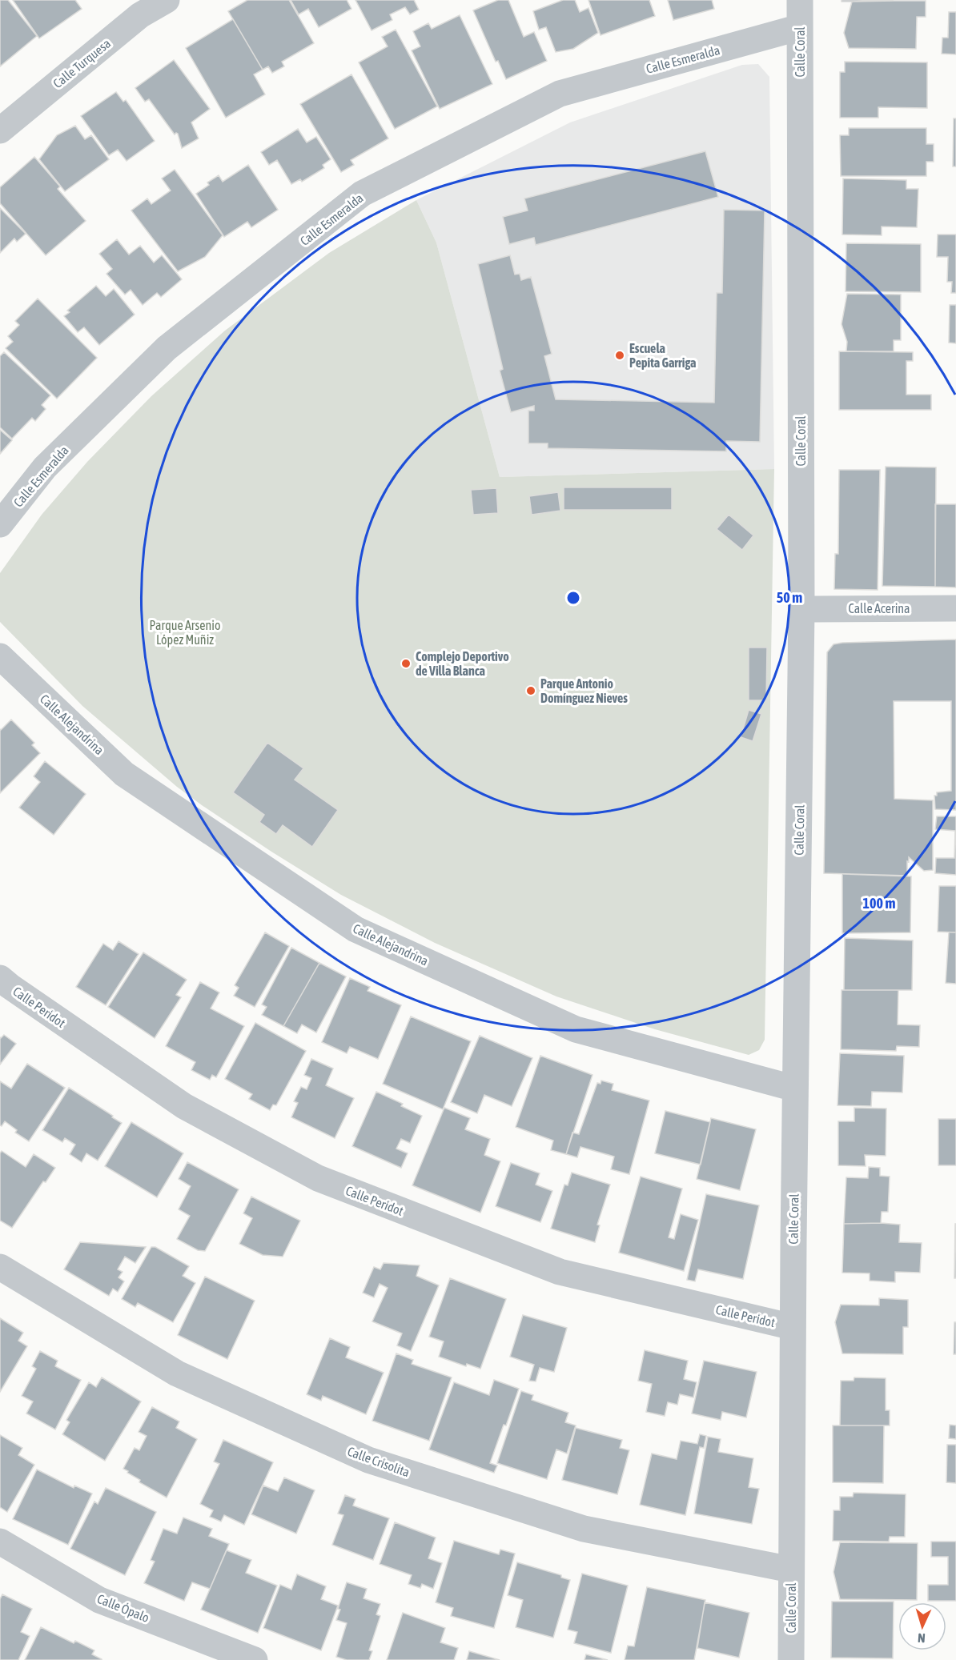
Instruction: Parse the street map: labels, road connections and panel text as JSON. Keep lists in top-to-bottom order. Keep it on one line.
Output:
{"streets":{"street":["Calle Coral","Calle Esmeralda","Calle Turquesa","Calle Acerina","Calle Alejandrina","Calle Peridot","Calle Crisolita","Calle Ópalo"]},"crossings":[["Calle Coral","Calle Esmeralda"],["Calle Coral","Calle Acerina"],["Calle Coral","Calle Alejandrina"],["Calle Coral","Calle Peridot"],["Calle Coral","Calle Crisolita"]],"parks":["Parque Arsenio López Muñiz"],"places":["Escuela Pepita Garriga","Complejo Deportivo de Villa Blanca","Parque Antonio Domínguez Nieves"],"north":"bottom","rings":["50 m","100 m"]}
